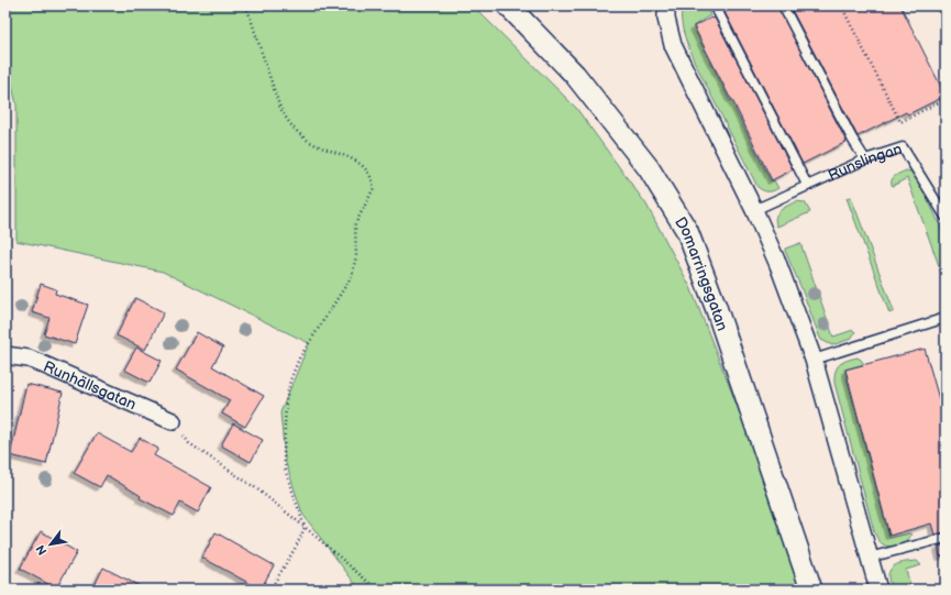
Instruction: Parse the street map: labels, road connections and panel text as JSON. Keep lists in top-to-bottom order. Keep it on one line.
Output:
{"streets":{"street":["Domarringsgatan","Runhällsgatan"],"lane":["Runslingan"]},"north":"bottom left"}
